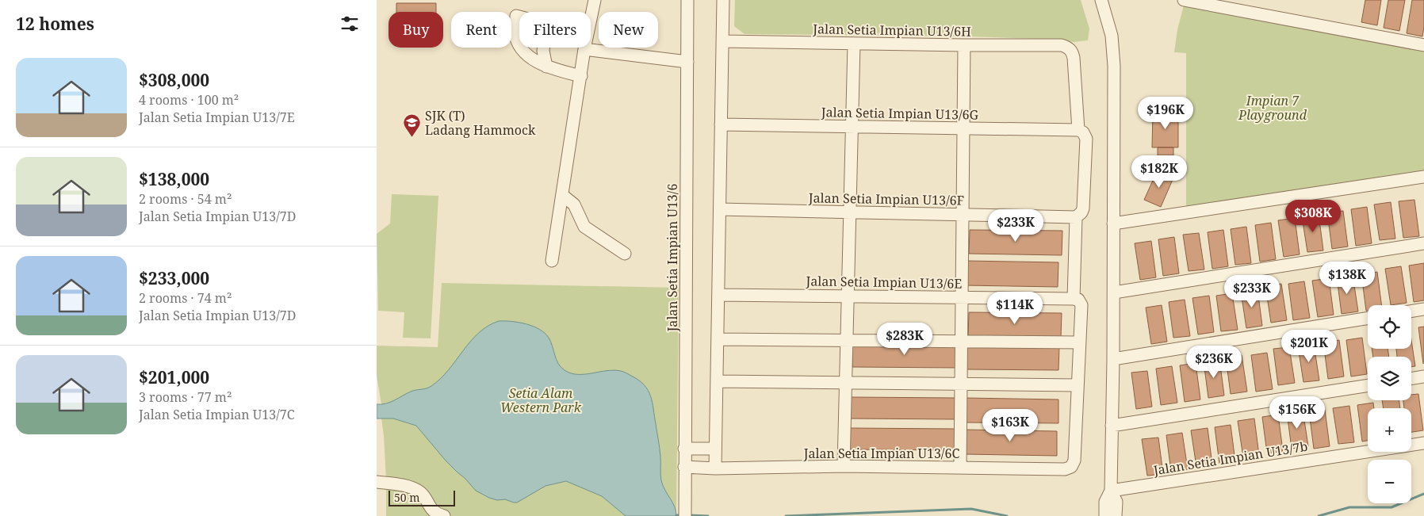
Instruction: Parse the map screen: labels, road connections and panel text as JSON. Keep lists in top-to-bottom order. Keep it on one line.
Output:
{"streets":{"street":["Jalan Setia Impian U13/6H","Jalan Setia Impian U13/6G","Jalan Setia Impian U13/6F","Jalan Setia Impian U13/6","Jalan Setia Impian U13/6E","Jalan Setia Impian U13/6C","Jalan Setia Impian U13/7b"]},"crossings":[["Jalan Setia Impian U13/6H","Jalan Setia Impian U13/6G"],["Jalan Setia Impian U13/6","Jalan Setia Impian U13/6C"]],"parks":["Impian 7 Playground","Setia Alam Western Park"],"places":{"school or university":["SJK (T) Ladang Hammock"]},"scale_bar":"50 m","page":{"heading":"12 homes","chip":["Buy","Rent","Filters","New"],"list":[{"name":"$308,000","note":"4 rooms · 100 m² · Jalan Setia Impian U13/7E"},{"name":"$138,000","note":"2 rooms · 54 m² · Jalan Setia Impian U13/7D"},{"name":"$233,000","note":"2 rooms · 74 m² · Jalan Setia Impian U13/7D"},{"name":"$201,000","note":"3 rooms · 77 m² · Jalan Setia Impian U13/7C"}],"price":["$196K","$182K","$308K","$233K","$138K","$233K","$114K","$283K","$201K","$236K","$156K","$163K"],"map_buttons":["+","−"],"scale":"50 m"}}
